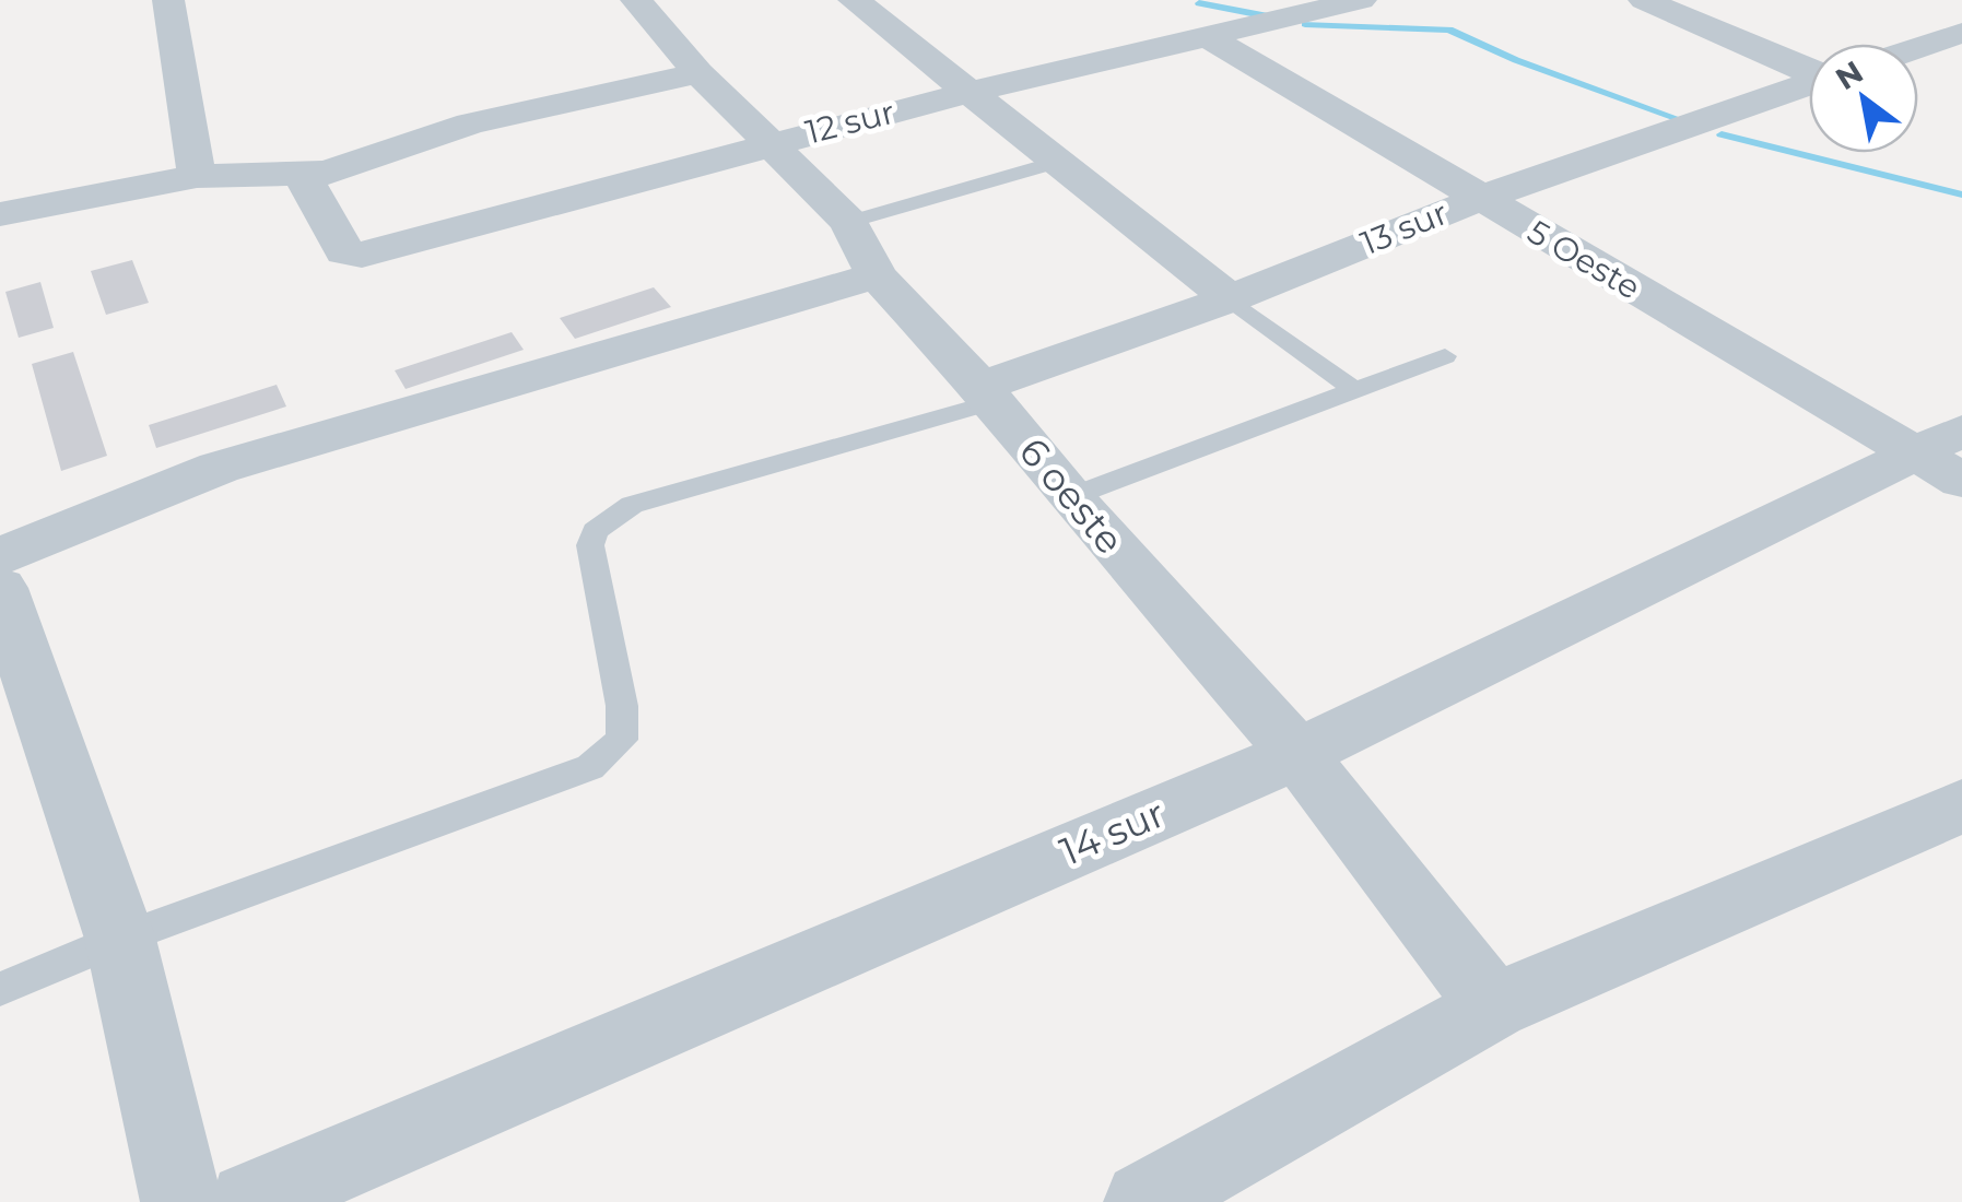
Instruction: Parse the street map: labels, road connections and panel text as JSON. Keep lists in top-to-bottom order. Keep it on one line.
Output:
{"streets":{"street":["12 sur","13 sur","5 Oeste","6 oeste","14 sur"]},"crossings":[["12 sur","5 Oeste"],["12 sur","6 oeste"],["13 sur","5 Oeste"],["13 sur","6 oeste"],["5 Oeste","14 sur"],["6 oeste","14 sur"]],"north":"top left"}
